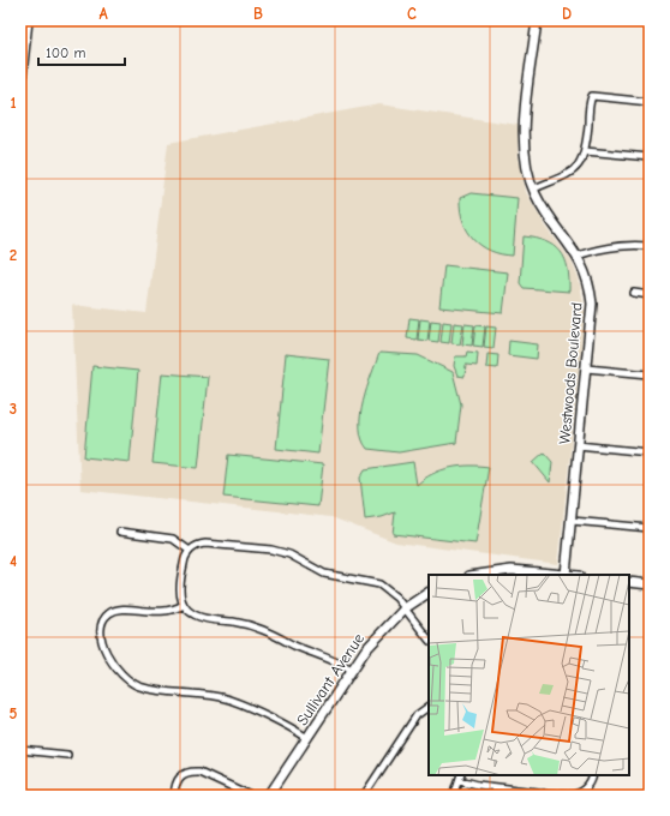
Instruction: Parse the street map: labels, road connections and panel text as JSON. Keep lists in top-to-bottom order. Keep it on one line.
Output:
{"streets":{"street":["Westwoods Boulevard","Sullivant Avenue"]},"scale_bar":"100 m","grid":{"columns":["A","B","C","D"],"rows":["1","2","3","4","5"]}}
